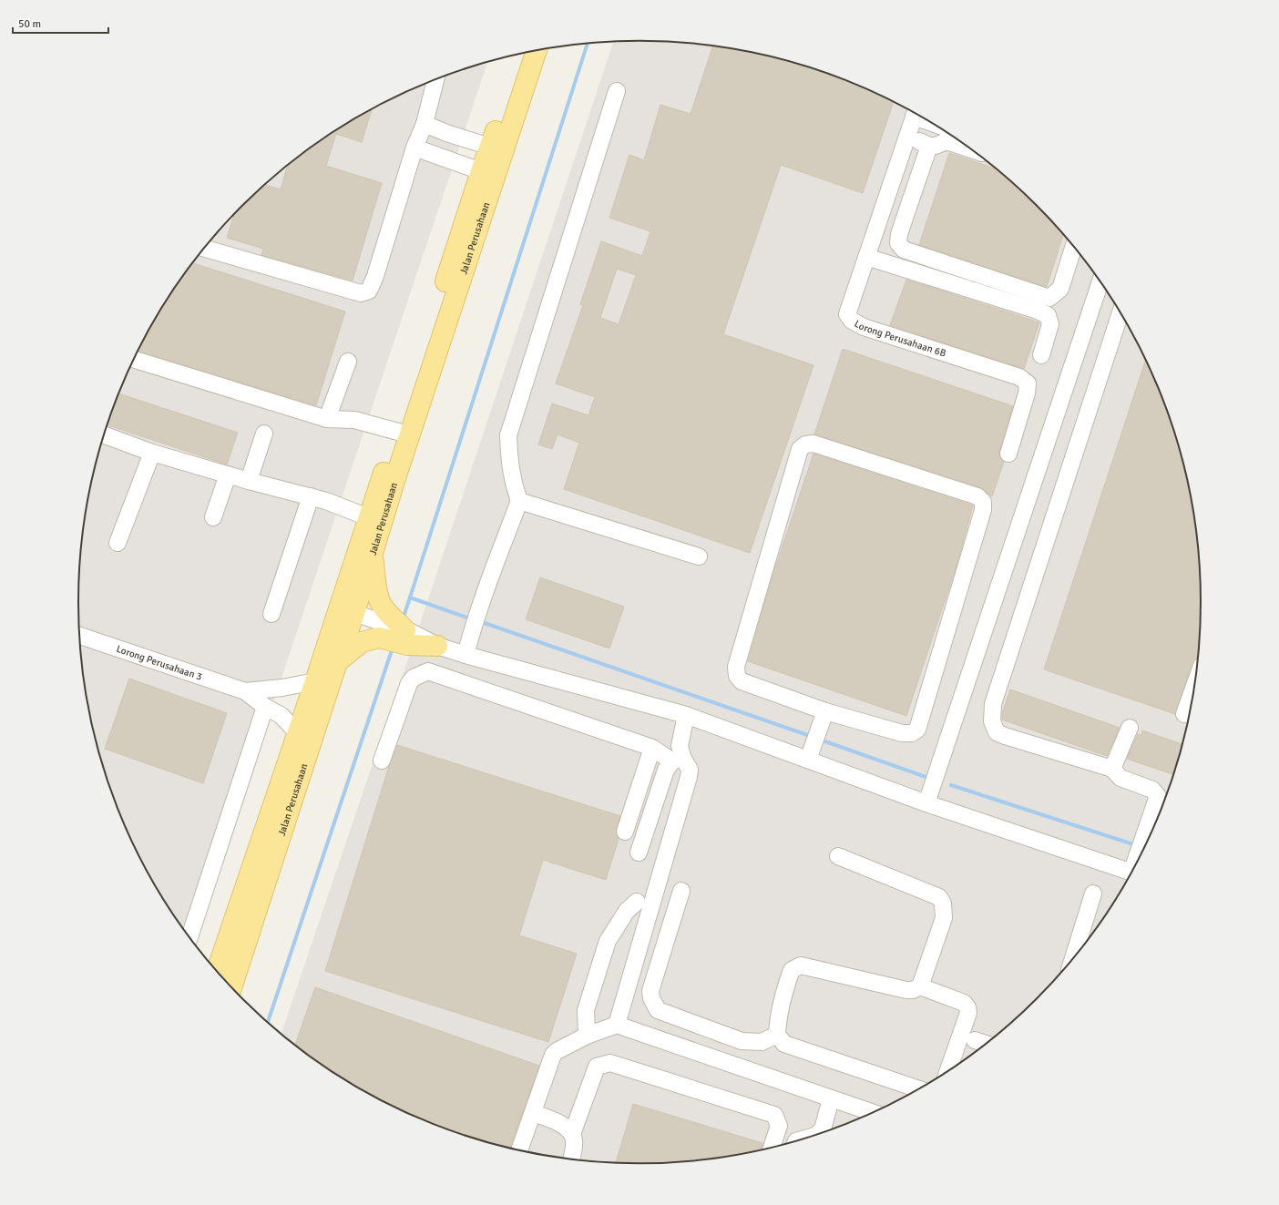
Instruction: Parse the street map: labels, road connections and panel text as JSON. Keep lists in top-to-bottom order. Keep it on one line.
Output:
{"streets":{"main road":["Jalan Perusahaan"],"street":["Lorong Perusahaan 6B","Lorong Perusahaan 3"]},"crossings":[["Jalan Perusahaan","Lorong Perusahaan 3"]],"scale_bar":"50 m"}
